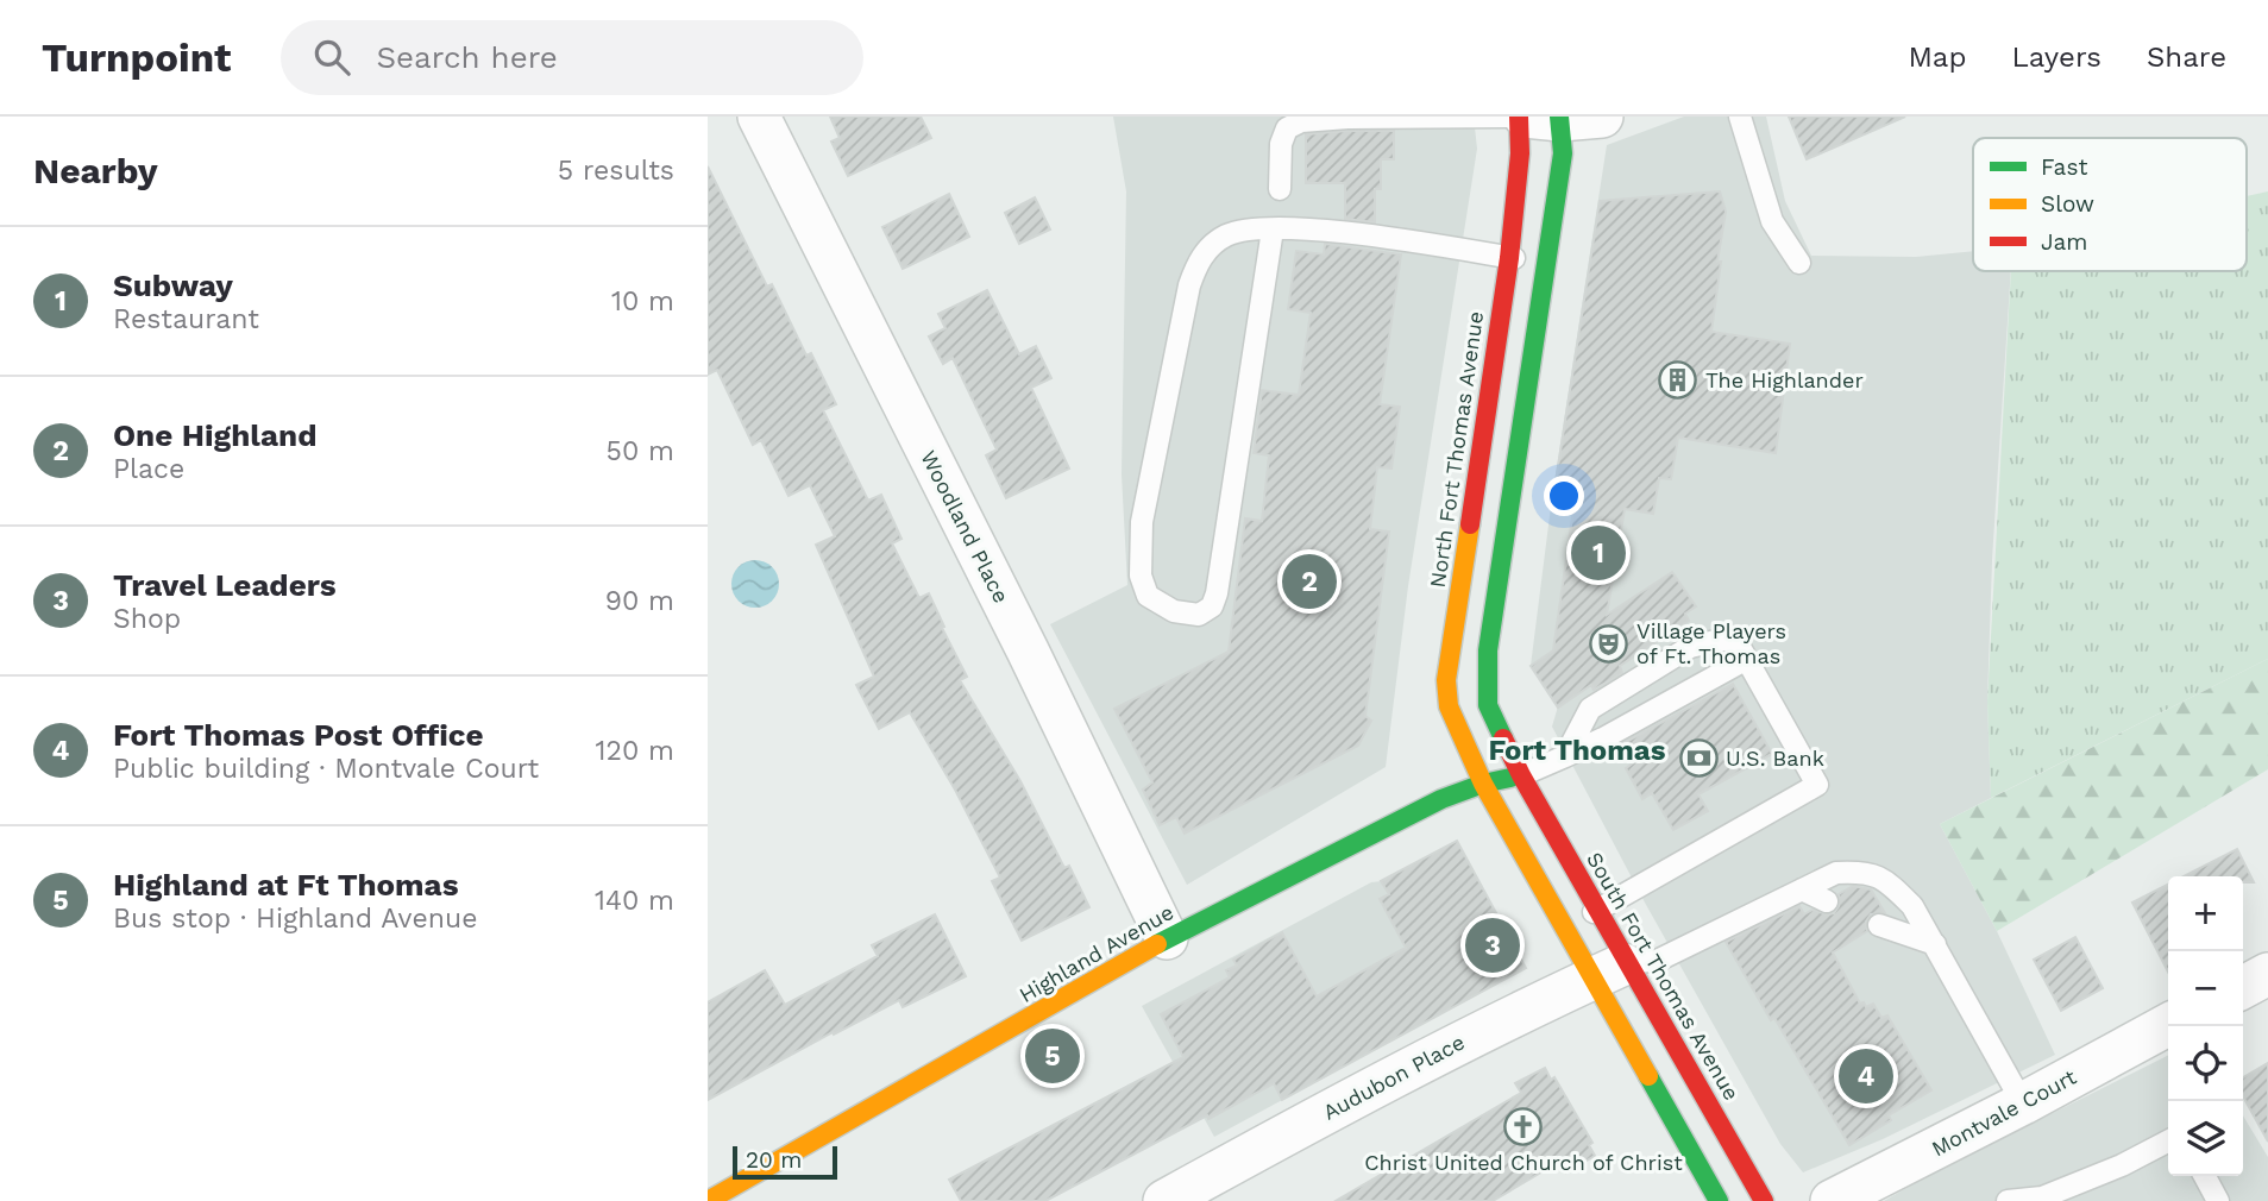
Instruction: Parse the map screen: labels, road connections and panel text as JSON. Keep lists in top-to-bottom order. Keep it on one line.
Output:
{"streets":{"main road":["North Fort Thomas Avenue","Highland Avenue","South Fort Thomas Avenue"],"street":["Woodland Place","Audubon Place","Montvale Court"]},"crossings":[["North Fort Thomas Avenue","Highland Avenue"],["North Fort Thomas Avenue","South Fort Thomas Avenue"],["Woodland Place","Highland Avenue"],["Highland Avenue","South Fort Thomas Avenue"],["South Fort Thomas Avenue","Audubon Place"]],"districts":["Fort Thomas"],"places":{"building":["The Highlander"],"theatre":["Village Players of Ft. Thomas"],"bank":["U.S. Bank"],"church":["Christ United Church of Christ"]},"legend":["Fast","Slow","Jam"],"scale_bar":"20 m","page":{"header":"Turnpoint","search":"Search here","nav":["Map","Layers","Share"],"heading":["Nearby","5 results"],"list":[{"mark":"1","name":"Subway","note":"Restaurant","value":"10 m"},{"mark":"2","name":"One Highland","note":"Place","value":"50 m"},{"mark":"3","name":"Travel Leaders","note":"Shop","value":"90 m"},{"mark":"4","name":"Fort Thomas Post Office","note":"Public building · Montvale Court","value":"120 m"},{"mark":"5","name":"Highland at Ft Thomas","note":"Bus stop · Highland Avenue","value":"140 m"}],"pins":["1","2","3","5","4"],"map_buttons":["+","−"],"scale":"20 m"}}
